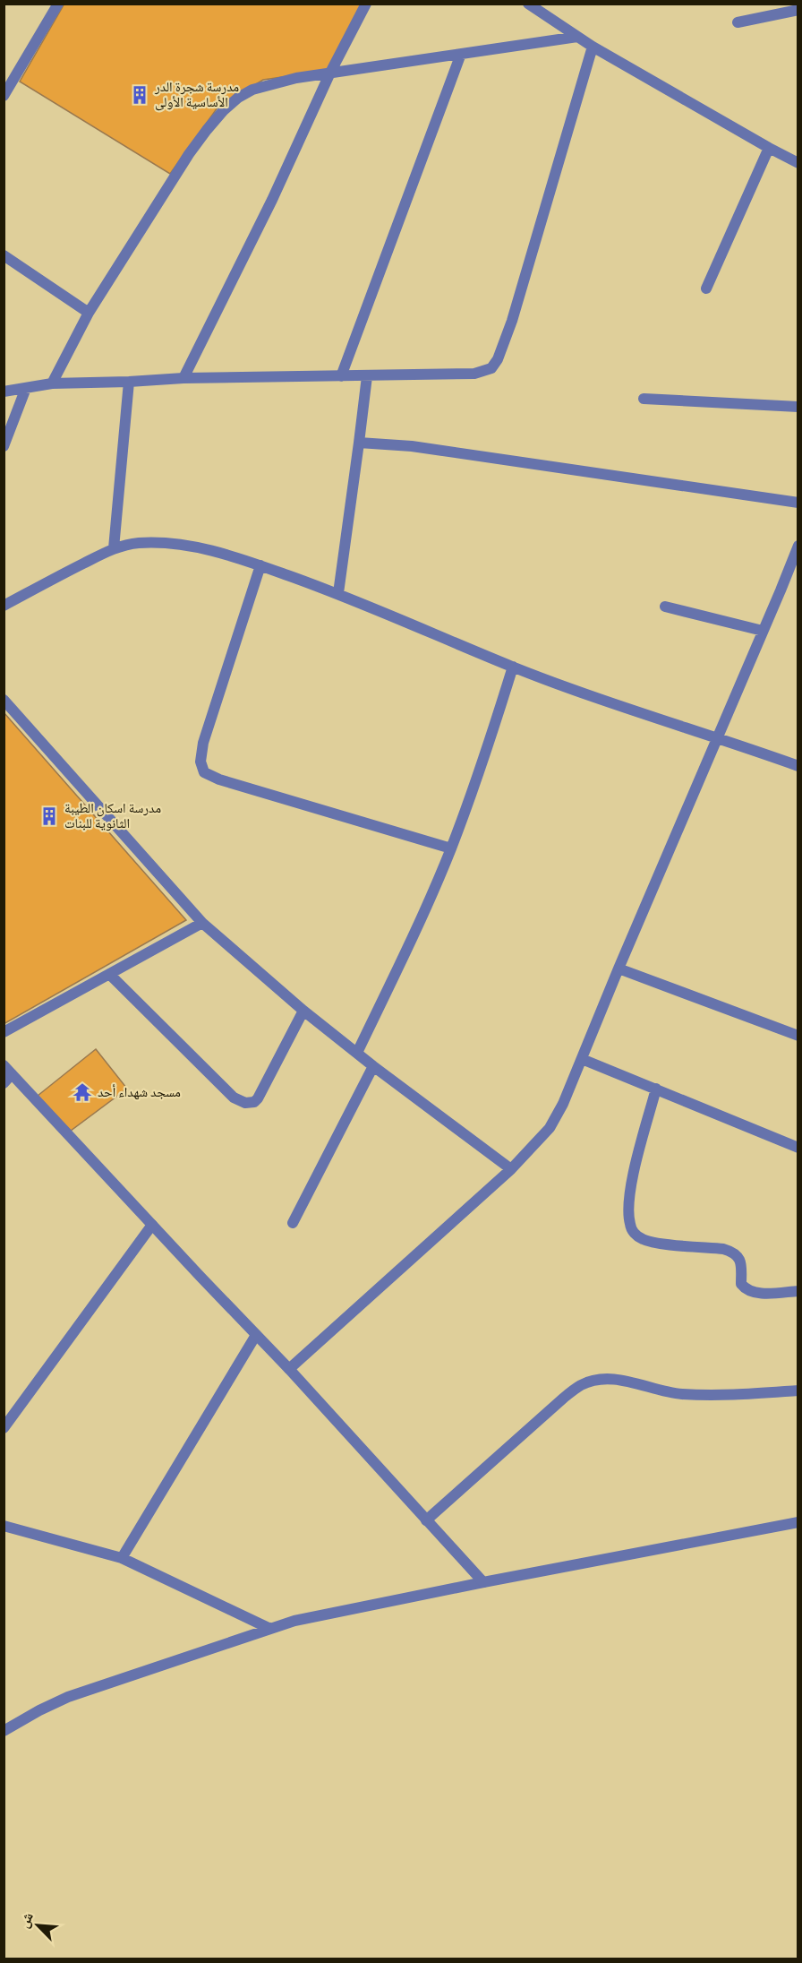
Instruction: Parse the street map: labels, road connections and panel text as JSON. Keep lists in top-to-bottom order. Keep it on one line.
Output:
{"places":{"building":["مدرسة شجرة الدر الأساسية الأولى","مدرسة اسكان الطيبة الثانوية للبنات"],"temple":["مسجد شهداء أحد"]},"north":"top left"}
